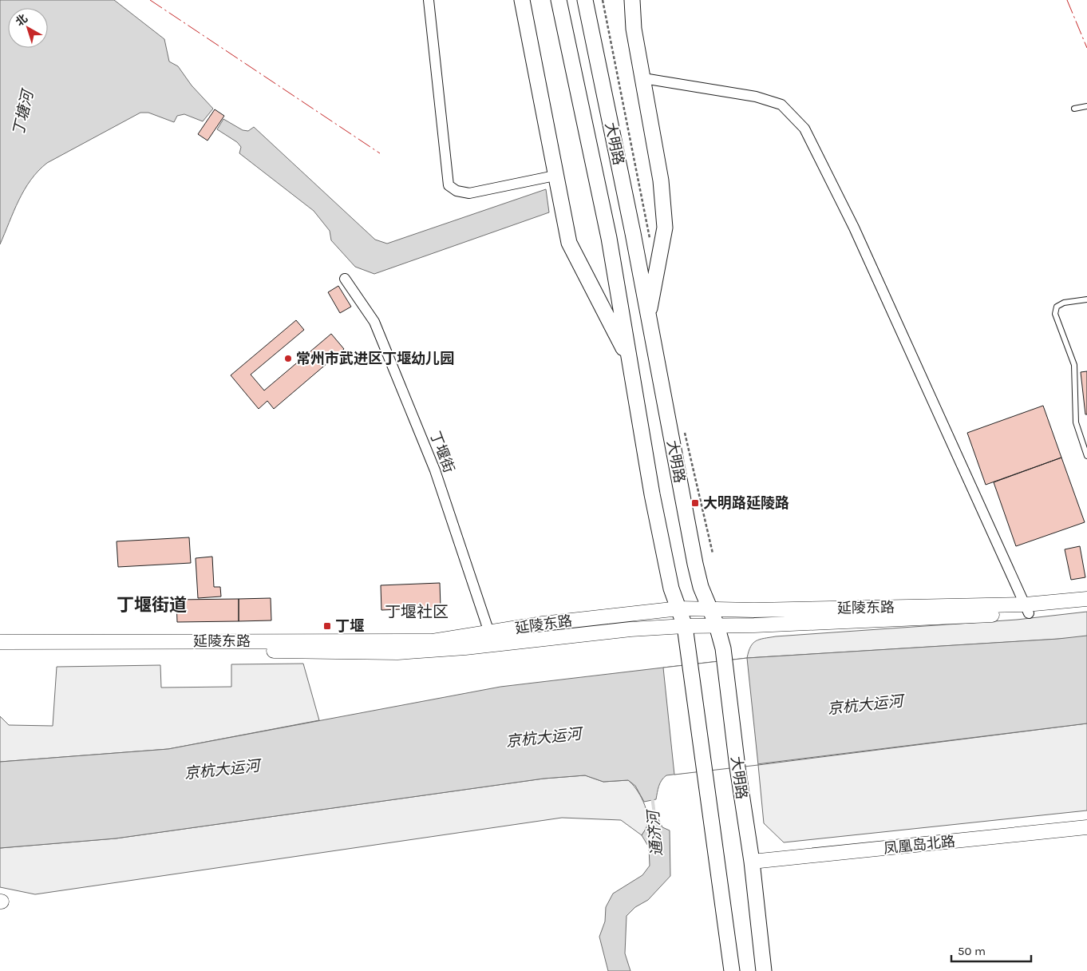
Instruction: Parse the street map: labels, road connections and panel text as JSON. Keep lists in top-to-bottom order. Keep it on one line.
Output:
{"streets":{"main road":["大明路","延陵东路","凤凰岛北路"],"street":["丁堰街"]},"crossings":[["大明路","延陵东路"],["大明路","凤凰岛北路"],["丁堰街","延陵东路"]],"districts":["丁堰街道","丁堰社区"],"water":["丁塘河","京杭大运河","通济河"],"places":{"other":["常州市武进区丁堰幼儿园"],"transit":["大明路延陵路","丁堰"]},"scale_bar":"50 m","north":"top left"}
